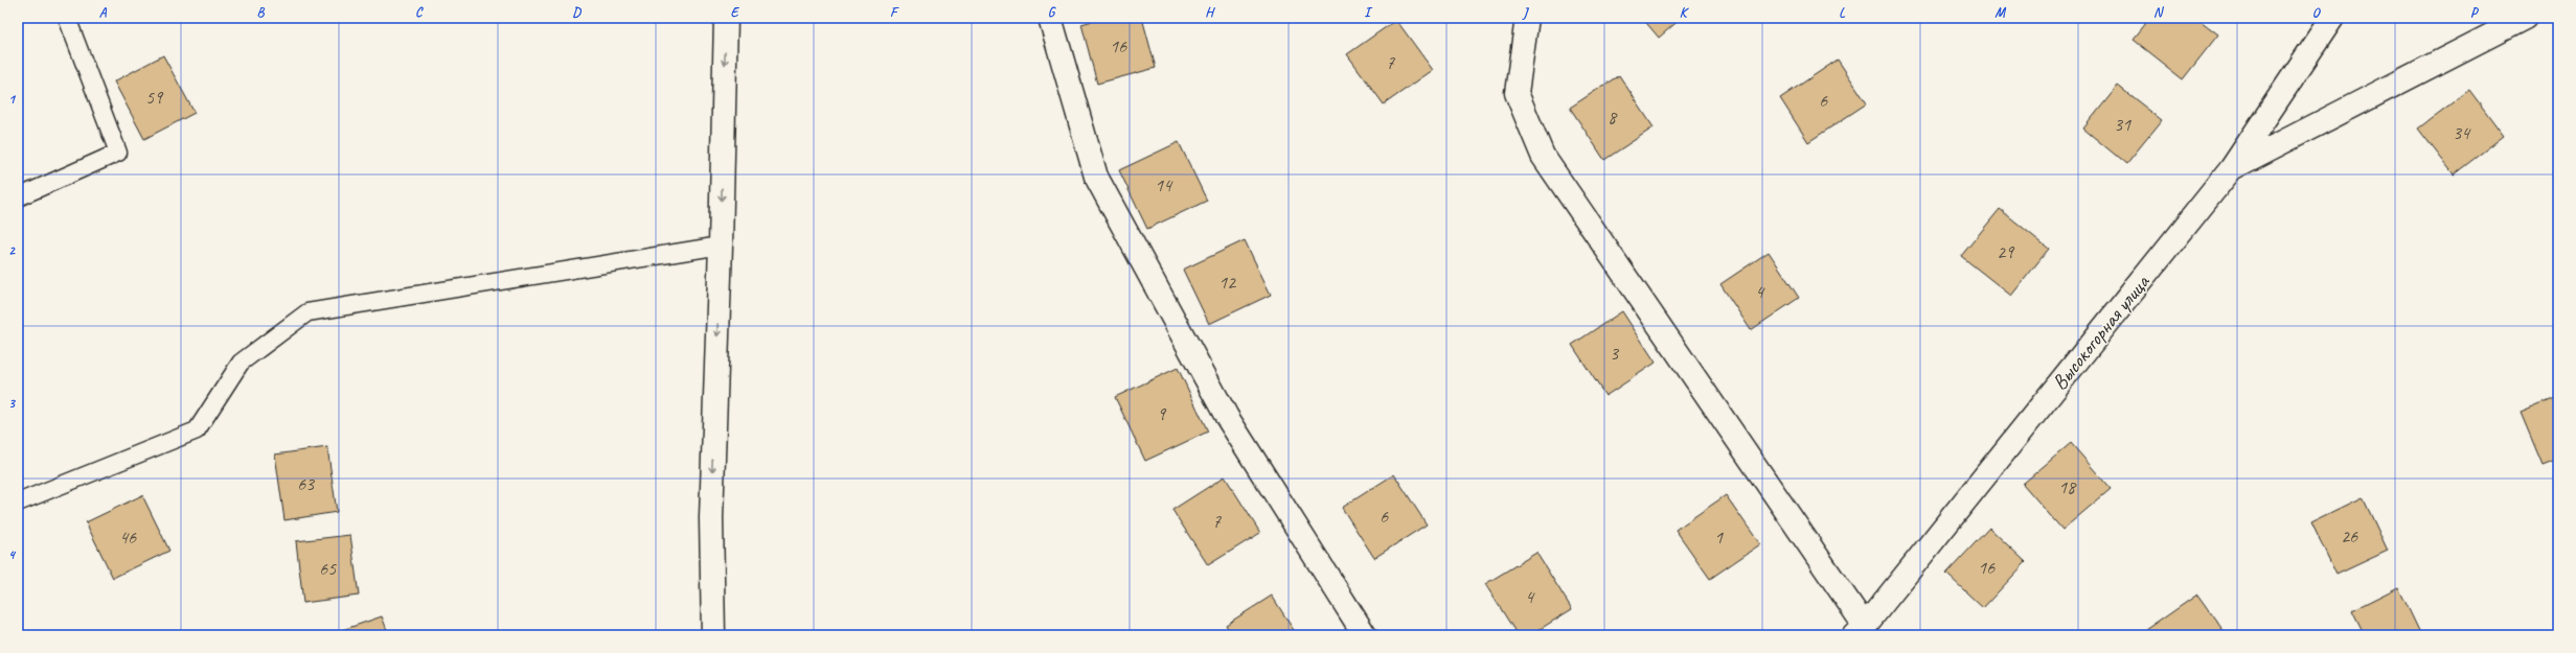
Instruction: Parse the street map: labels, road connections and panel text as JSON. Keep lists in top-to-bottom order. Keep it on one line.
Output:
{"streets":{"street":["Высокогорная улица"]},"house_numbers":["16","7","59","6","8","31","34","14","29","12","4","3","9","63","18","6","7","26","46","1","16","65","4"],"grid":{"columns":["A","B","C","D","E","F","G","H","I","J","K","L","M","N","O","P"],"rows":["1","2","3","4"]}}
